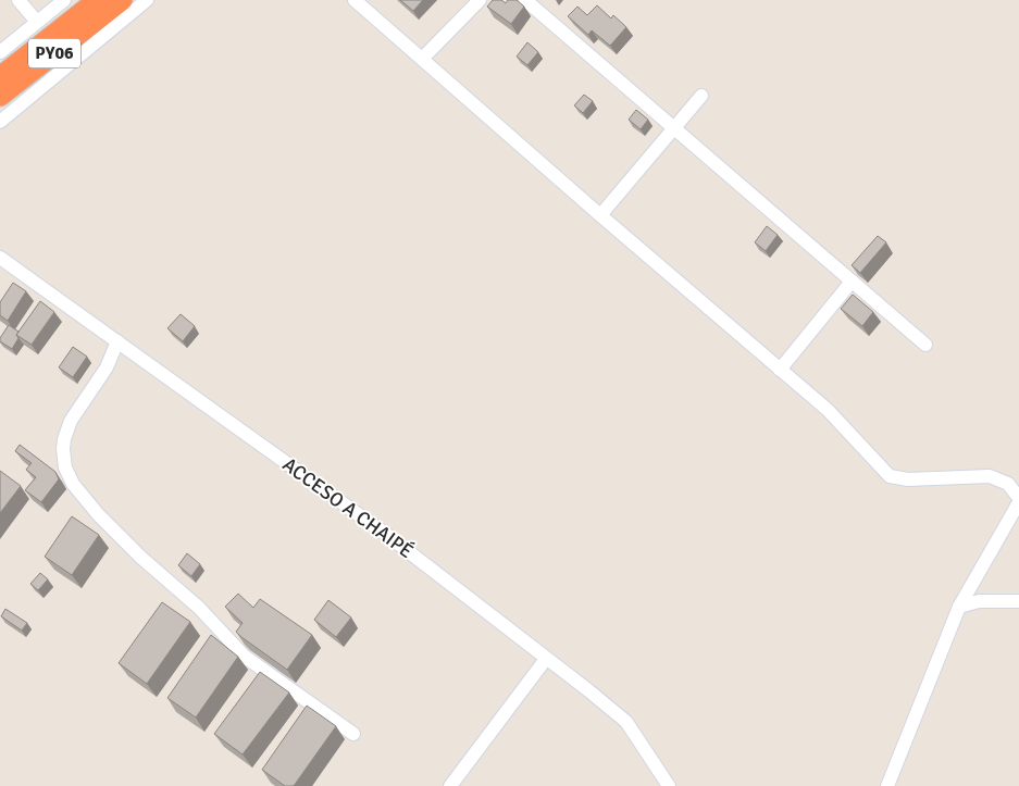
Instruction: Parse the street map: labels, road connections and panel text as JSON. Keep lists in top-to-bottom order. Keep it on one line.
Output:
{"streets":{"highway":["PY06"],"street":["ACCESO A CHAIPÉ"]}}
